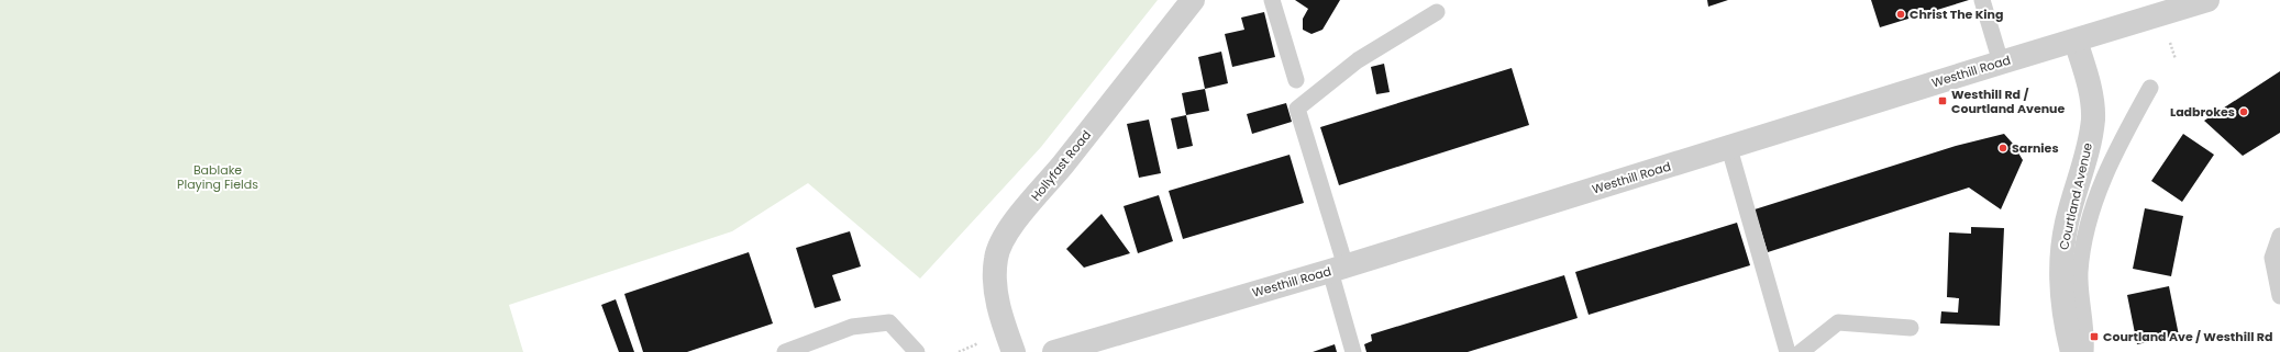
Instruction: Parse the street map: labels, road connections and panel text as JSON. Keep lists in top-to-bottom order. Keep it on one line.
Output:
{"streets":{"street":["Westhill Road","Hollyfast Road","Courtland Avenue"]},"crossings":[["Westhill Road","Courtland Avenue"]],"parks":["Bablake Playing Fields"],"places":{"other":["Christ The King","Ladbrokes","Sarnies"],"transit":["Westhill Rd / Courtland Avenue","Courtland Ave / Westhill Rd"]}}
